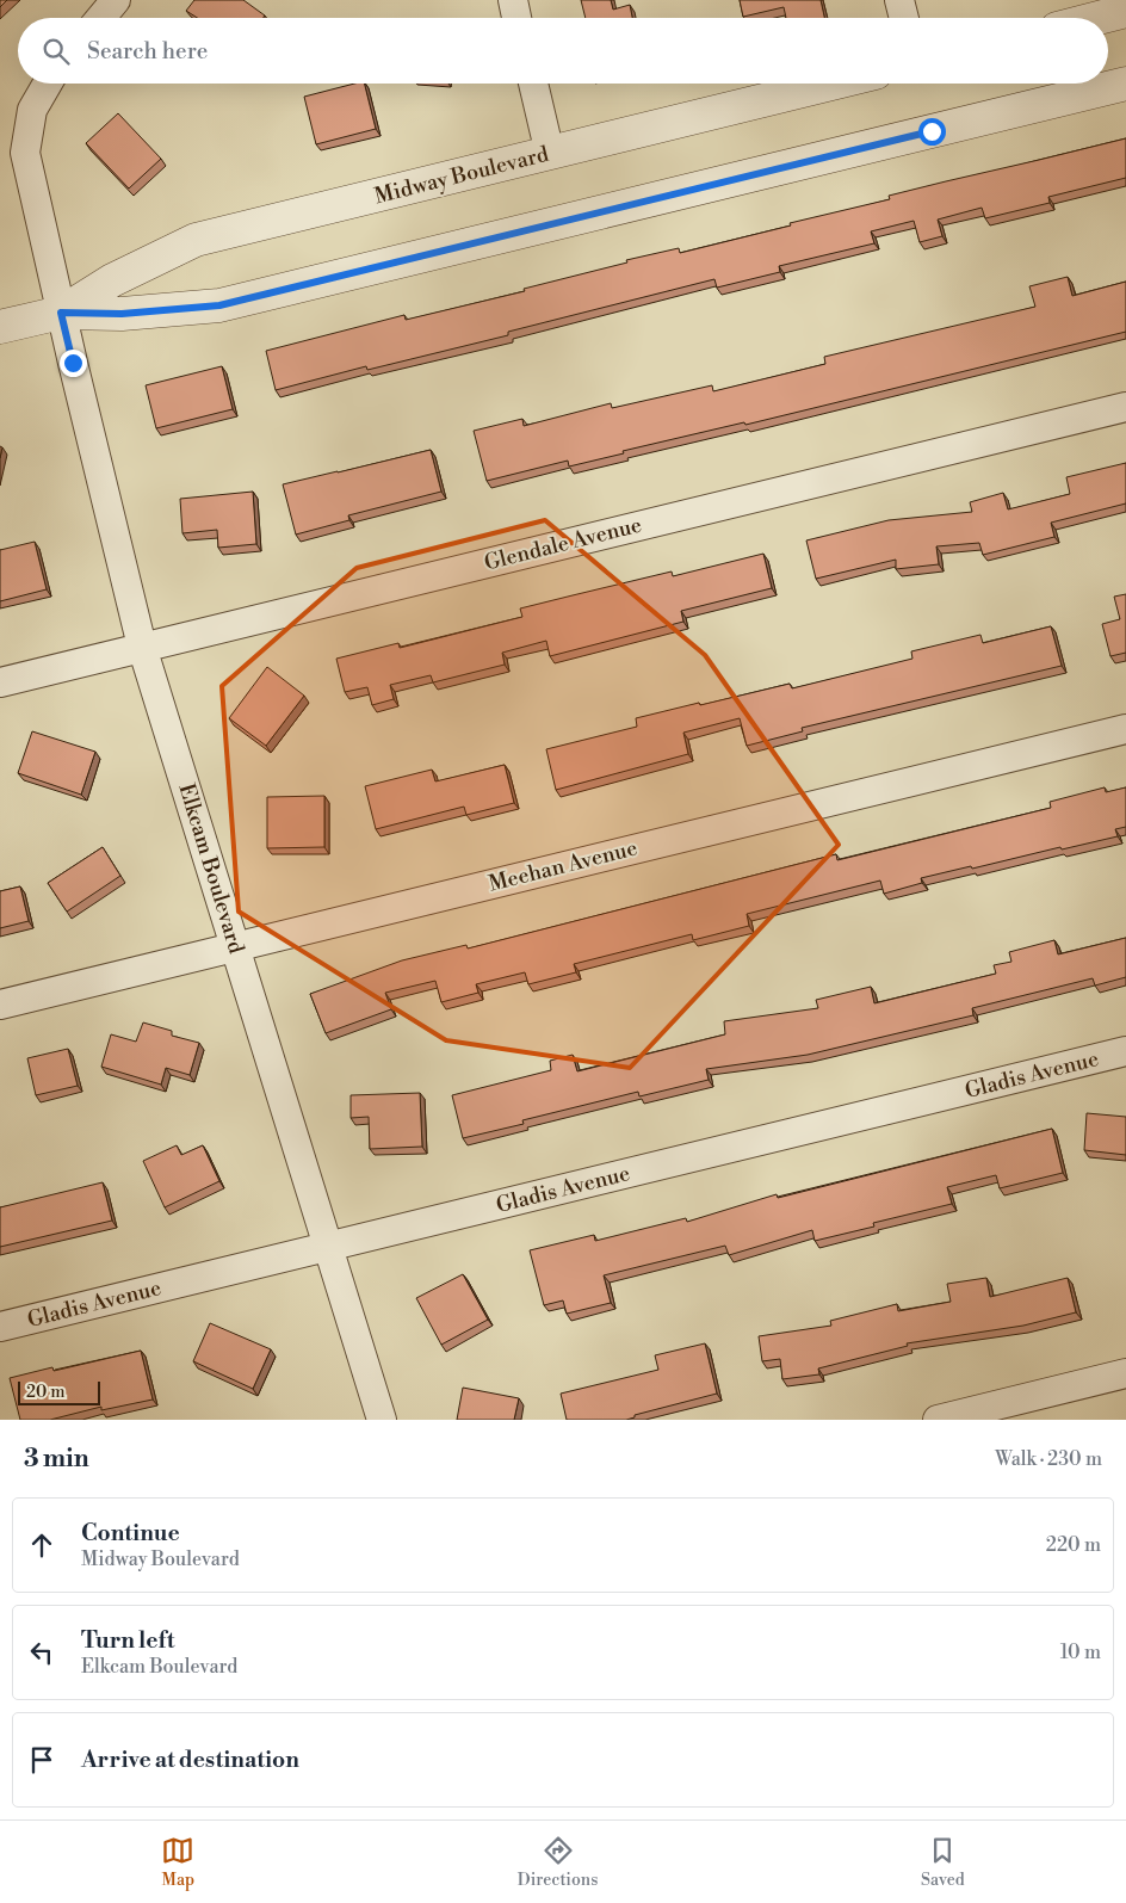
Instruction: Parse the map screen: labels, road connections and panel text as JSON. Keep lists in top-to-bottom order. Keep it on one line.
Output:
{"streets":{"street":["Midway Boulevard","Glendale Avenue","Meehan Avenue","Elkcam Boulevard","Gladis Avenue"]},"crossings":[["Midway Boulevard","Elkcam Boulevard"],["Glendale Avenue","Elkcam Boulevard"],["Meehan Avenue","Elkcam Boulevard"],["Elkcam Boulevard","Gladis Avenue"]],"scale_bar":"20 m","page":{"search":"Search here","scale":"20 m","heading":["3 min","Walk · 230 m"],"list":[["Continue","Midway Boulevard","220 m"],["Turn left","Elkcam Boulevard","10 m"],"Arrive at destination"],"nav":["Map","Directions","Saved"]}}
